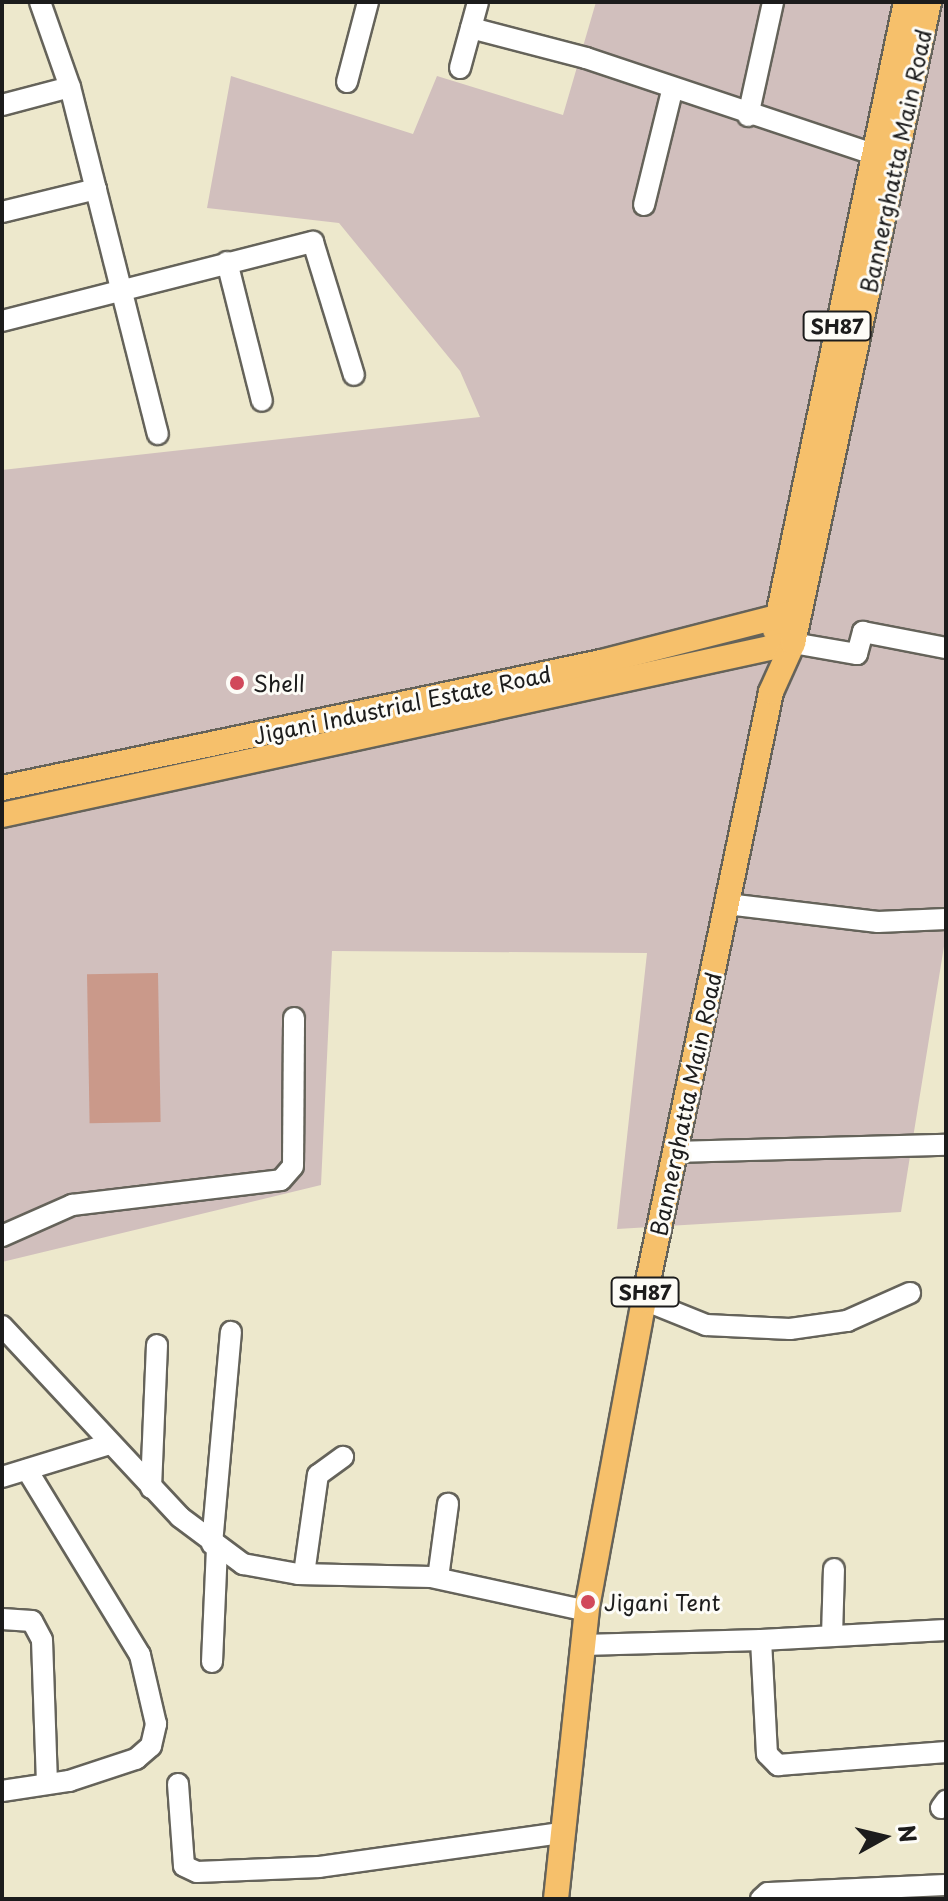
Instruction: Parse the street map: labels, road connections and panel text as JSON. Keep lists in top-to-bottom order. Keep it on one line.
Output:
{"streets":{"main road":["Bannerghatta Main Road","SH87","Jigani Industrial Estate Road"]},"crossings":[["Bannerghatta Main Road","Jigani Industrial Estate Road"]],"places":["Shell","Jigani Tent"],"north":"right"}
